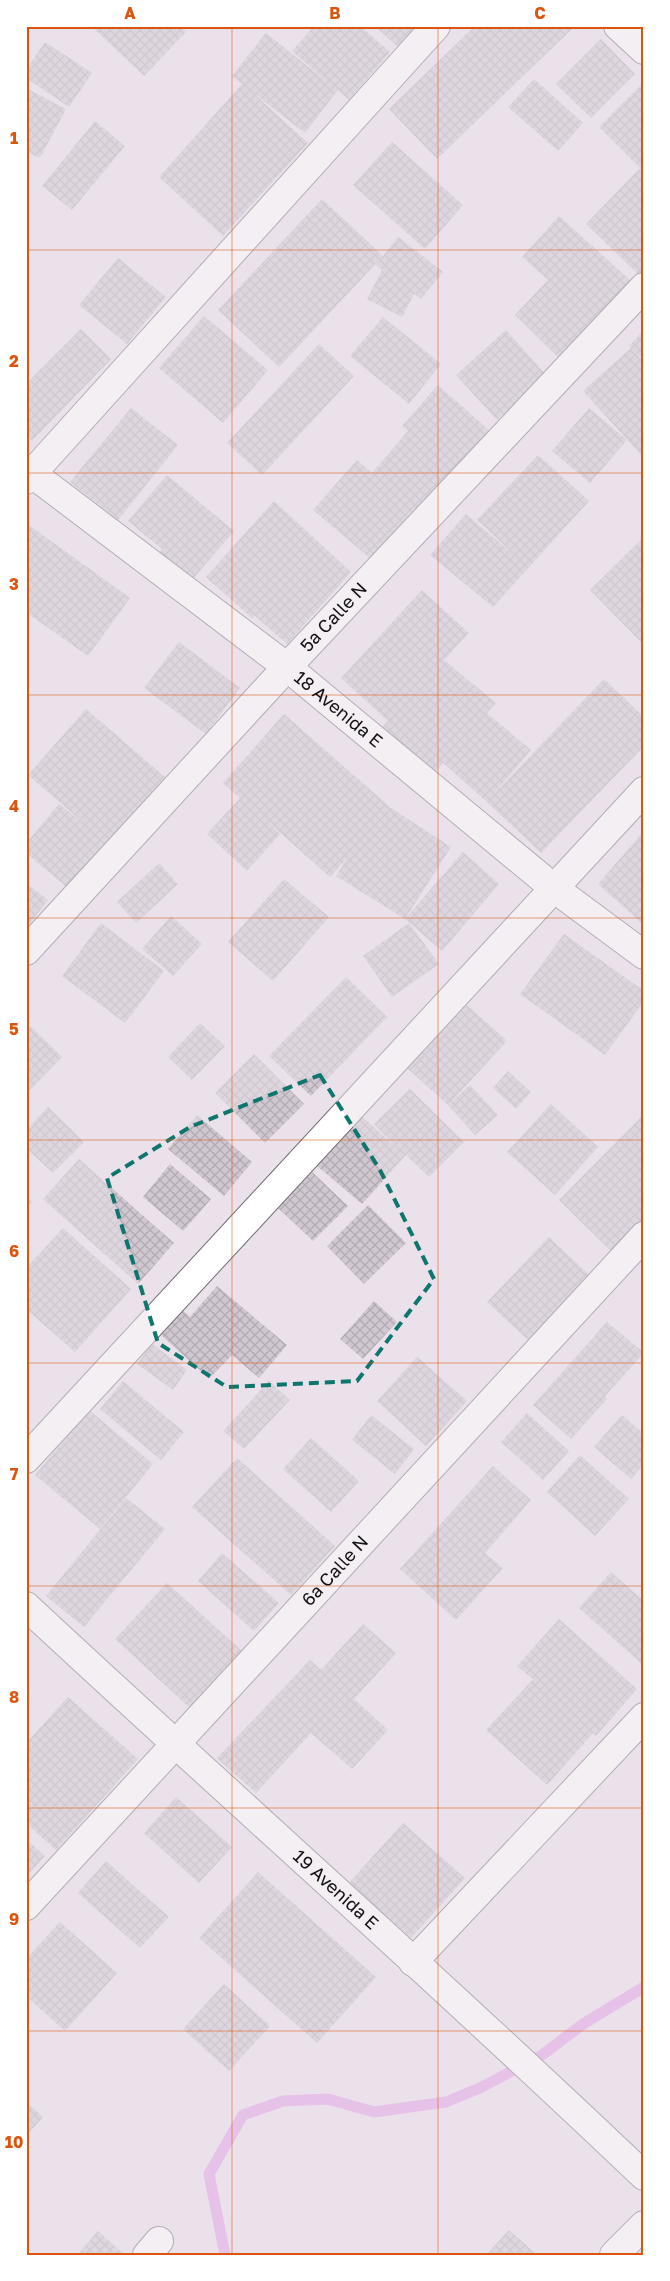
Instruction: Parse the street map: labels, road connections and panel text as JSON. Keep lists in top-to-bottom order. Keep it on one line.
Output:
{"streets":{"street":["5a Calle N","18 Avenida E","6a Calle N","19 Avenida E"]},"crossings":[["5a Calle N","18 Avenida E"],["6a Calle N","19 Avenida E"]],"grid":{"columns":["A","B","C"],"rows":["1","2","3","4","5","6","7","8","9","10"]}}
